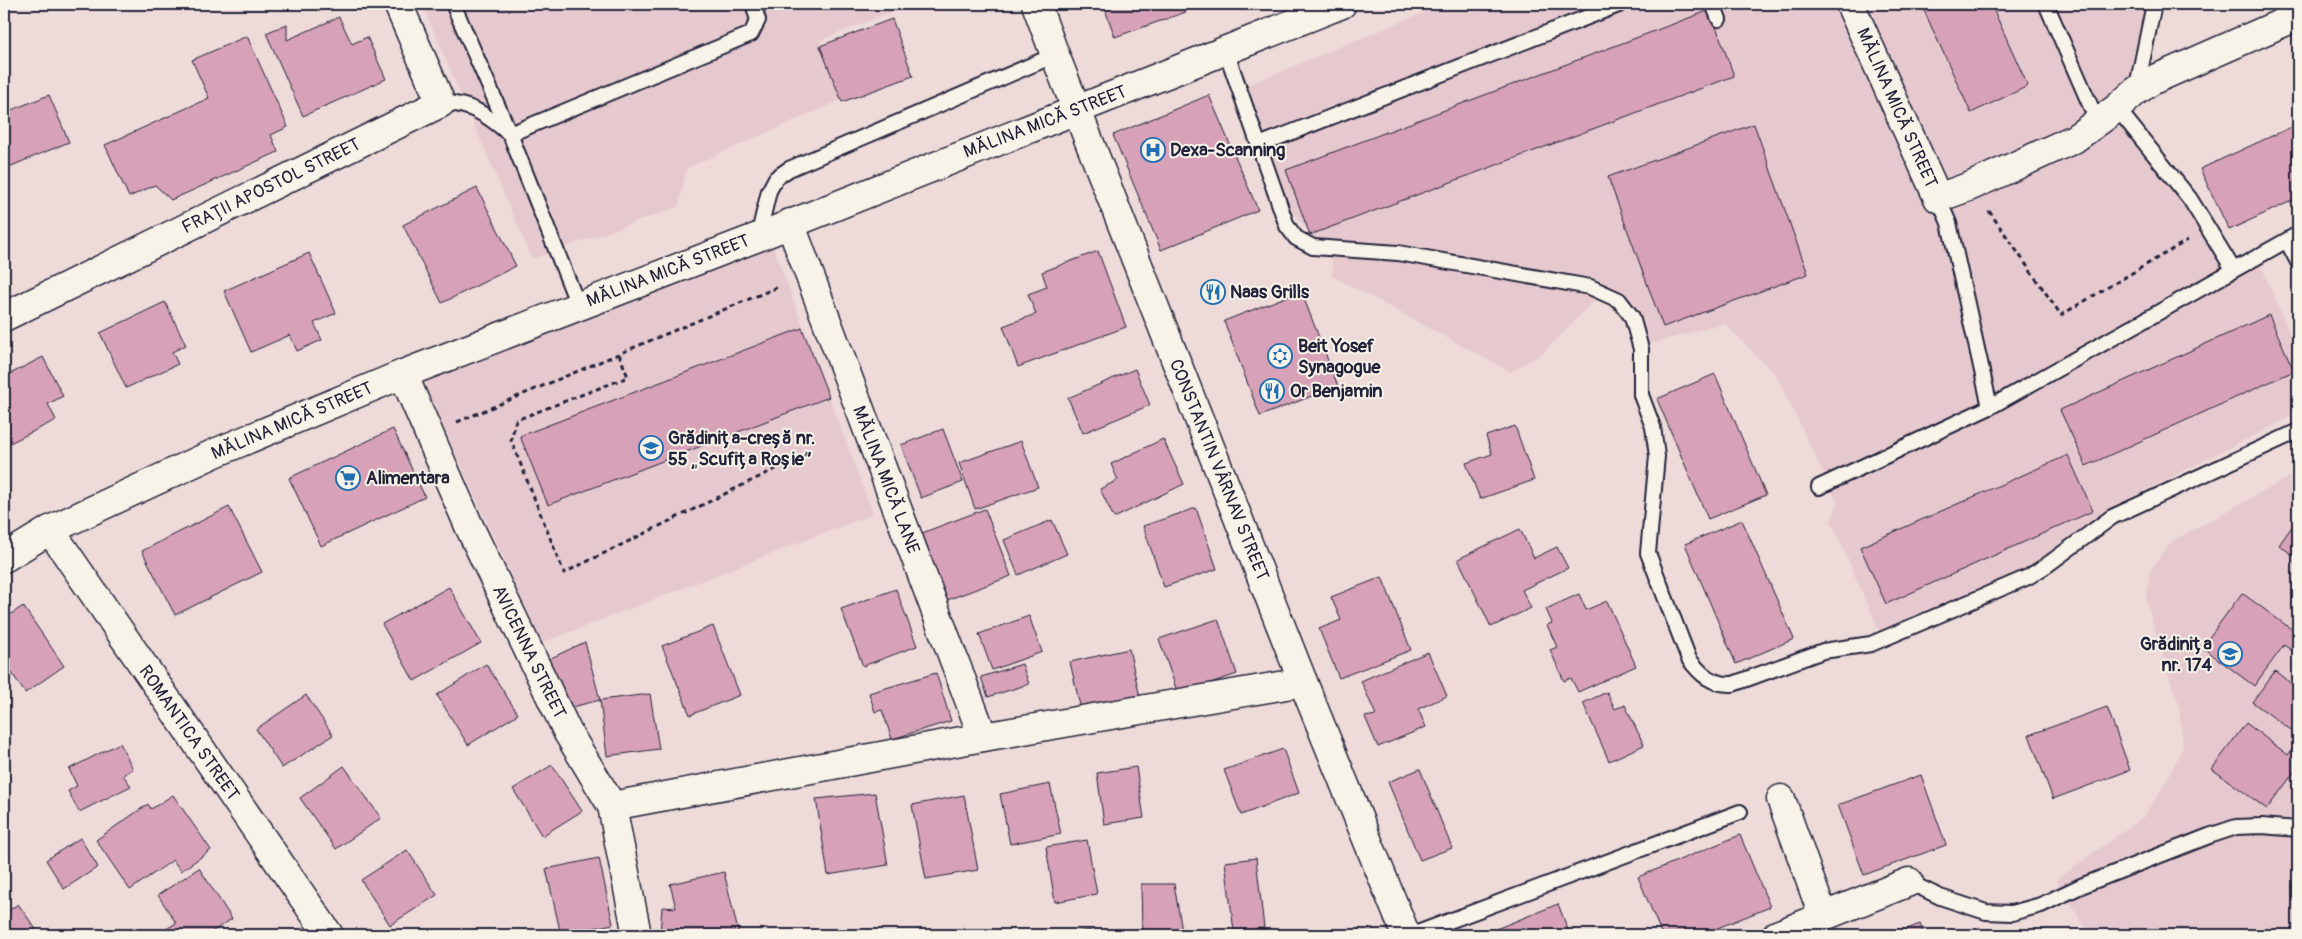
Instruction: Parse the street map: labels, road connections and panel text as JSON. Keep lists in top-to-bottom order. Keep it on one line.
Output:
{"streets":{"street":["MĂLINA MICĂ STREET","FRAȚII APOSTOL STREET","CONSTANTIN VÂRNAV STREET","MĂLINA MICĂ LANE","AVICENNA STREET","ROMANTICA STREET"]},"crossings":[["MĂLINA MICĂ STREET","CONSTANTIN VÂRNAV STREET"],["MĂLINA MICĂ STREET","MĂLINA MICĂ LANE"],["MĂLINA MICĂ STREET","AVICENNA STREET"],["MĂLINA MICĂ STREET","ROMANTICA STREET"]],"places":{"hospital":["Dexa-Scanning"],"restaurant":["Naas Grills","Or Benjamin"],"synagogue":["Beit Yosef Synagogue"],"school or university":["Grădinița-creșă nr. 55 „Scufița Roșie”","Grădinița nr. 174"],"supermarket":["Alimentara"]}}
